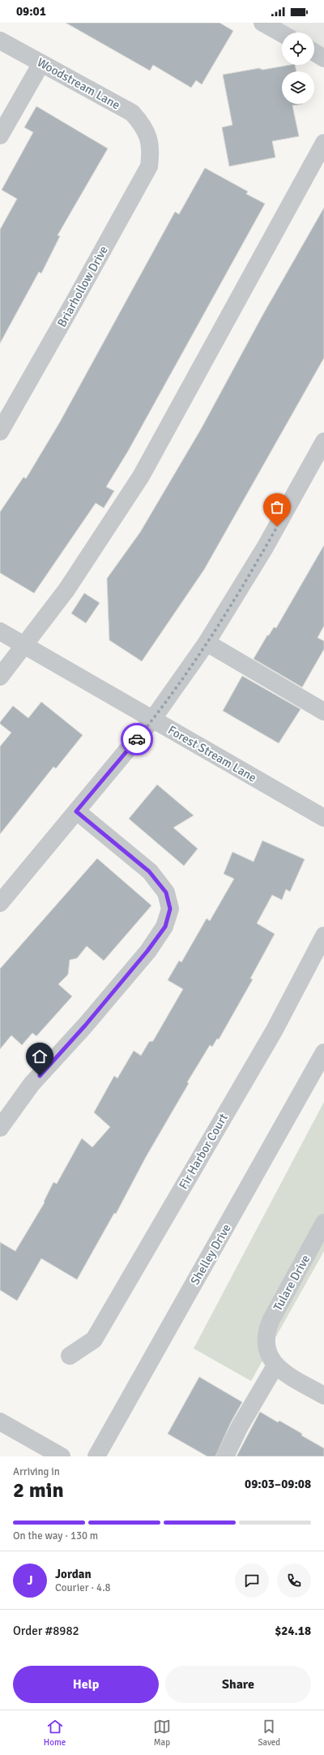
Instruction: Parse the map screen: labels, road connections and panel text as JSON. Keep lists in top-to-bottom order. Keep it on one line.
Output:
{"streets":{"street":["Woodstream Lane","Briarhollow Drive","Forest Stream Lane","Fir Harbor Court","Shelley Drive","Tulare Drive"]},"crossings":[["Woodstream Lane","Briarhollow Drive"]],"page":{"status":"09:01","heading":["2 min","Arriving in","09:03–09:08"],"panel":["Jordan","Courier · 4.8","Order #8982","$24.18"],"bar":"On the way · 130 m","round":"J","buttons":["Help","Share"],"tabs":["Home","Map","Saved"]}}
